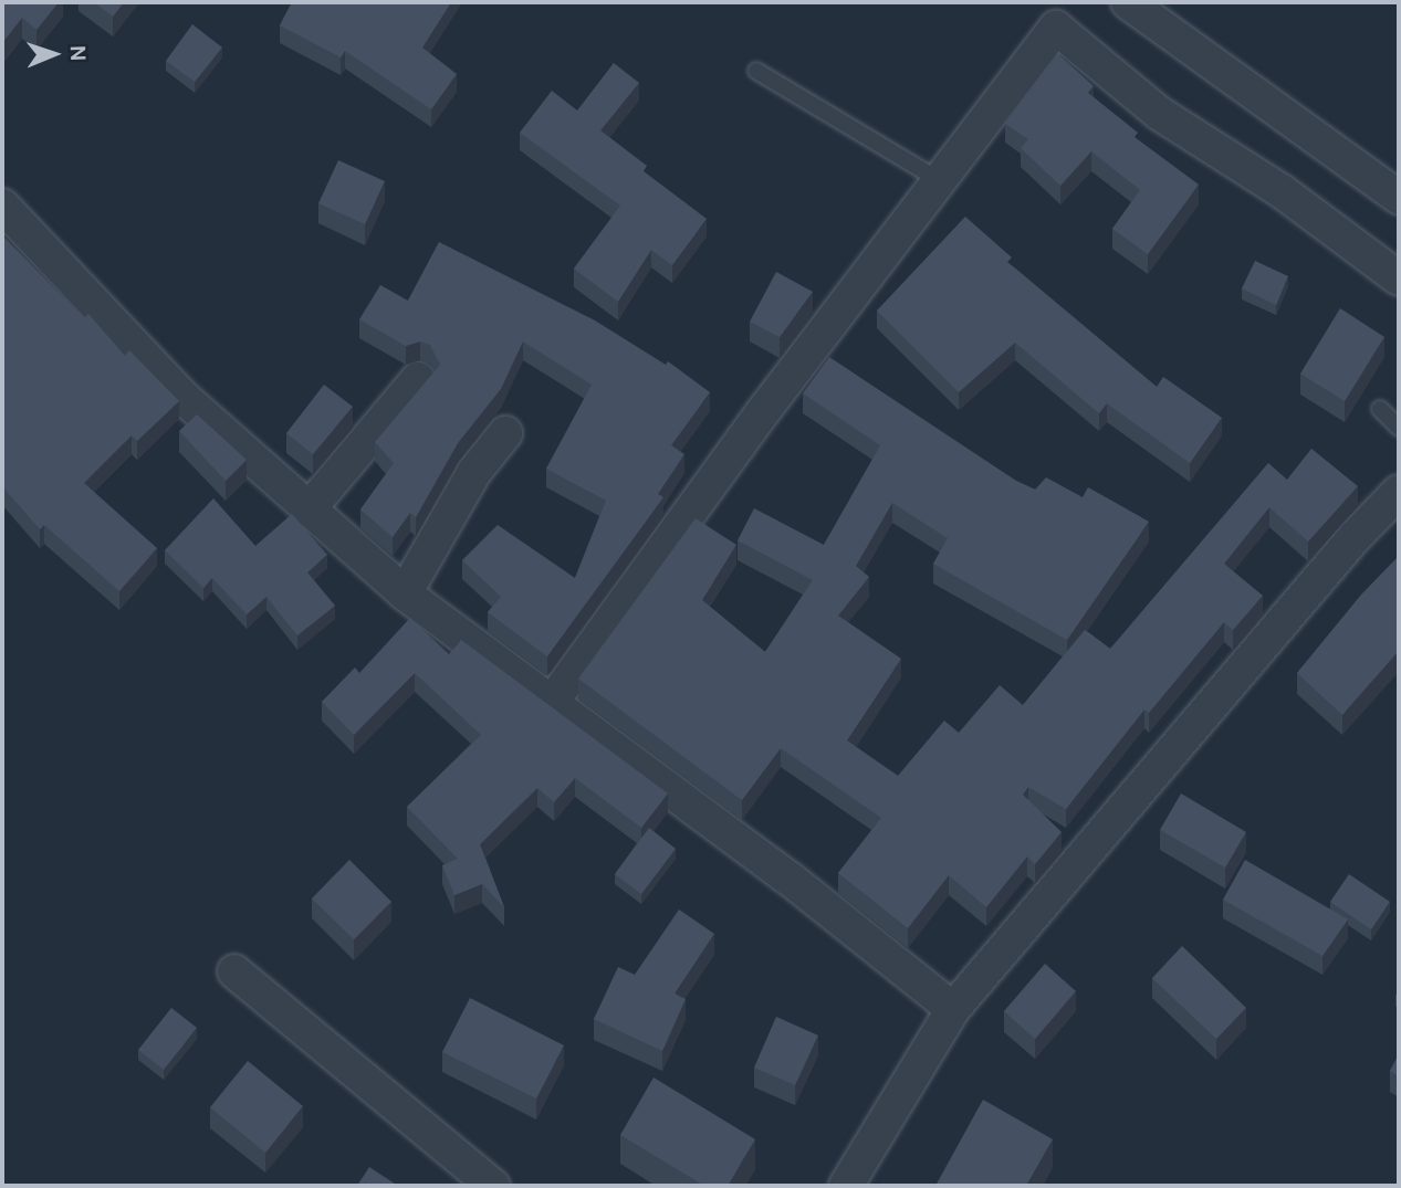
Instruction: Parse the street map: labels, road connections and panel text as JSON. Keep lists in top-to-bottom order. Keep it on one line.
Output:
{"north":"right"}
